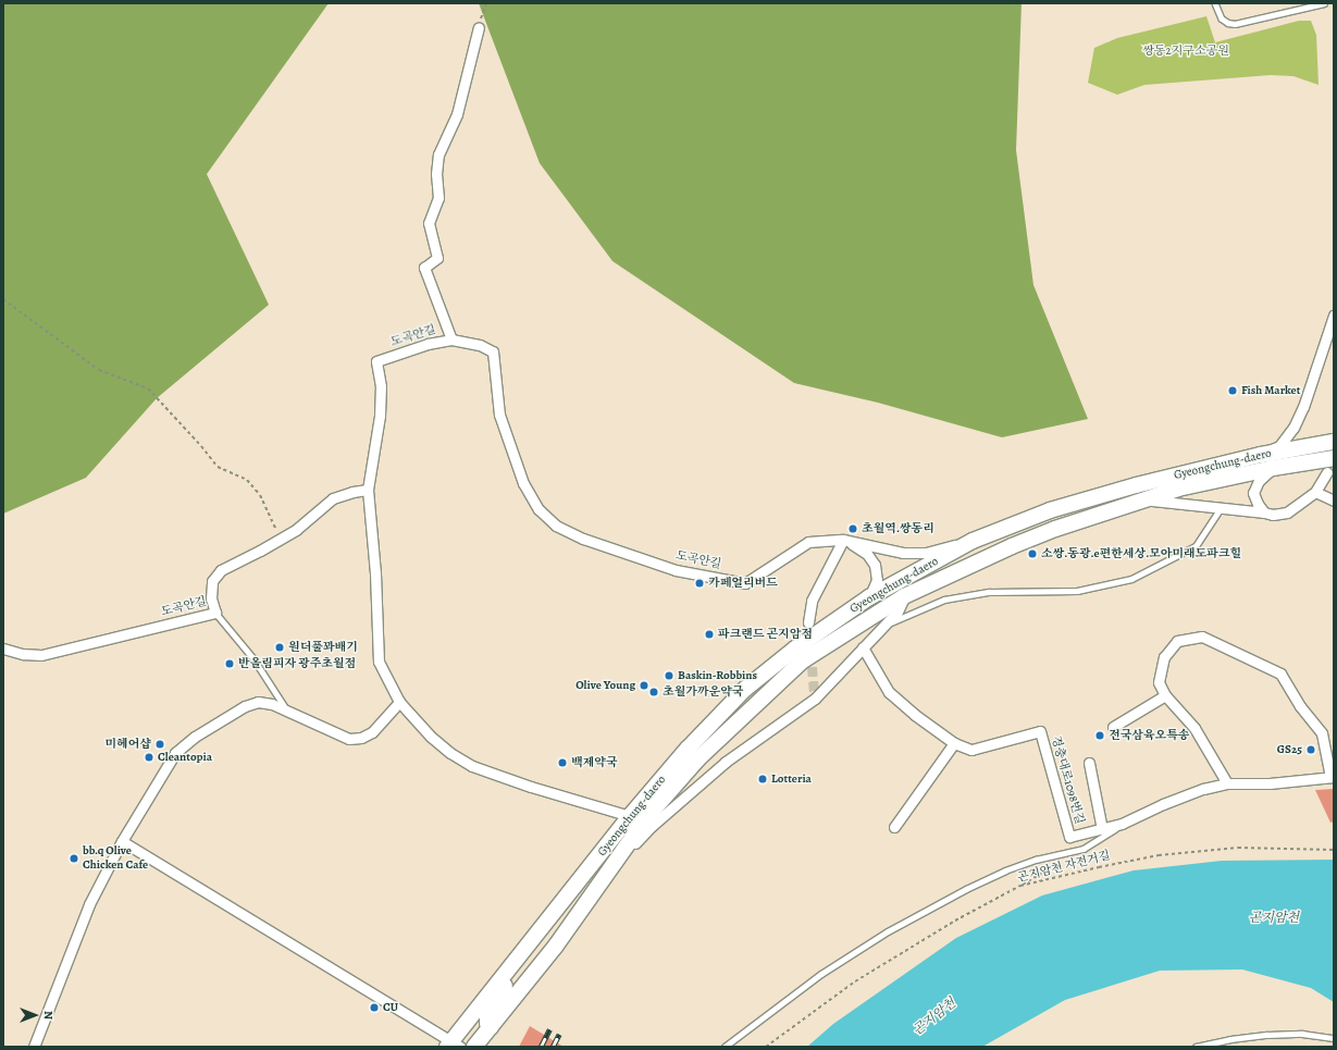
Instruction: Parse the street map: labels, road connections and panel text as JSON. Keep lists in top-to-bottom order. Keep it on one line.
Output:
{"streets":{"main road":["Gyeongchung-daero"],"street":["도곡안길","경충대로1098번길"],"path":["곤지암천 자전거길"]},"crossings":[["도곡안길","Gyeongchung-daero"]],"water":["곤지암천"],"parks":["쌍동2지구소공원"],"places":["Fish Market","초월역.쌍동리","소쌍.동광.e편한세상.모아미래도파크힐","카페얼리버드","파크랜드 곤지암점","원더풀꽈배기","반올림피자 광주초월점","Baskin-Robbins","Olive Young","초월가까운약국","전국삼육오특송","미헤어샵","GS25","Cleantopia","백제약국","Lotteria","bb.q Olive Chicken Cafe","CU"],"north":"right"}
